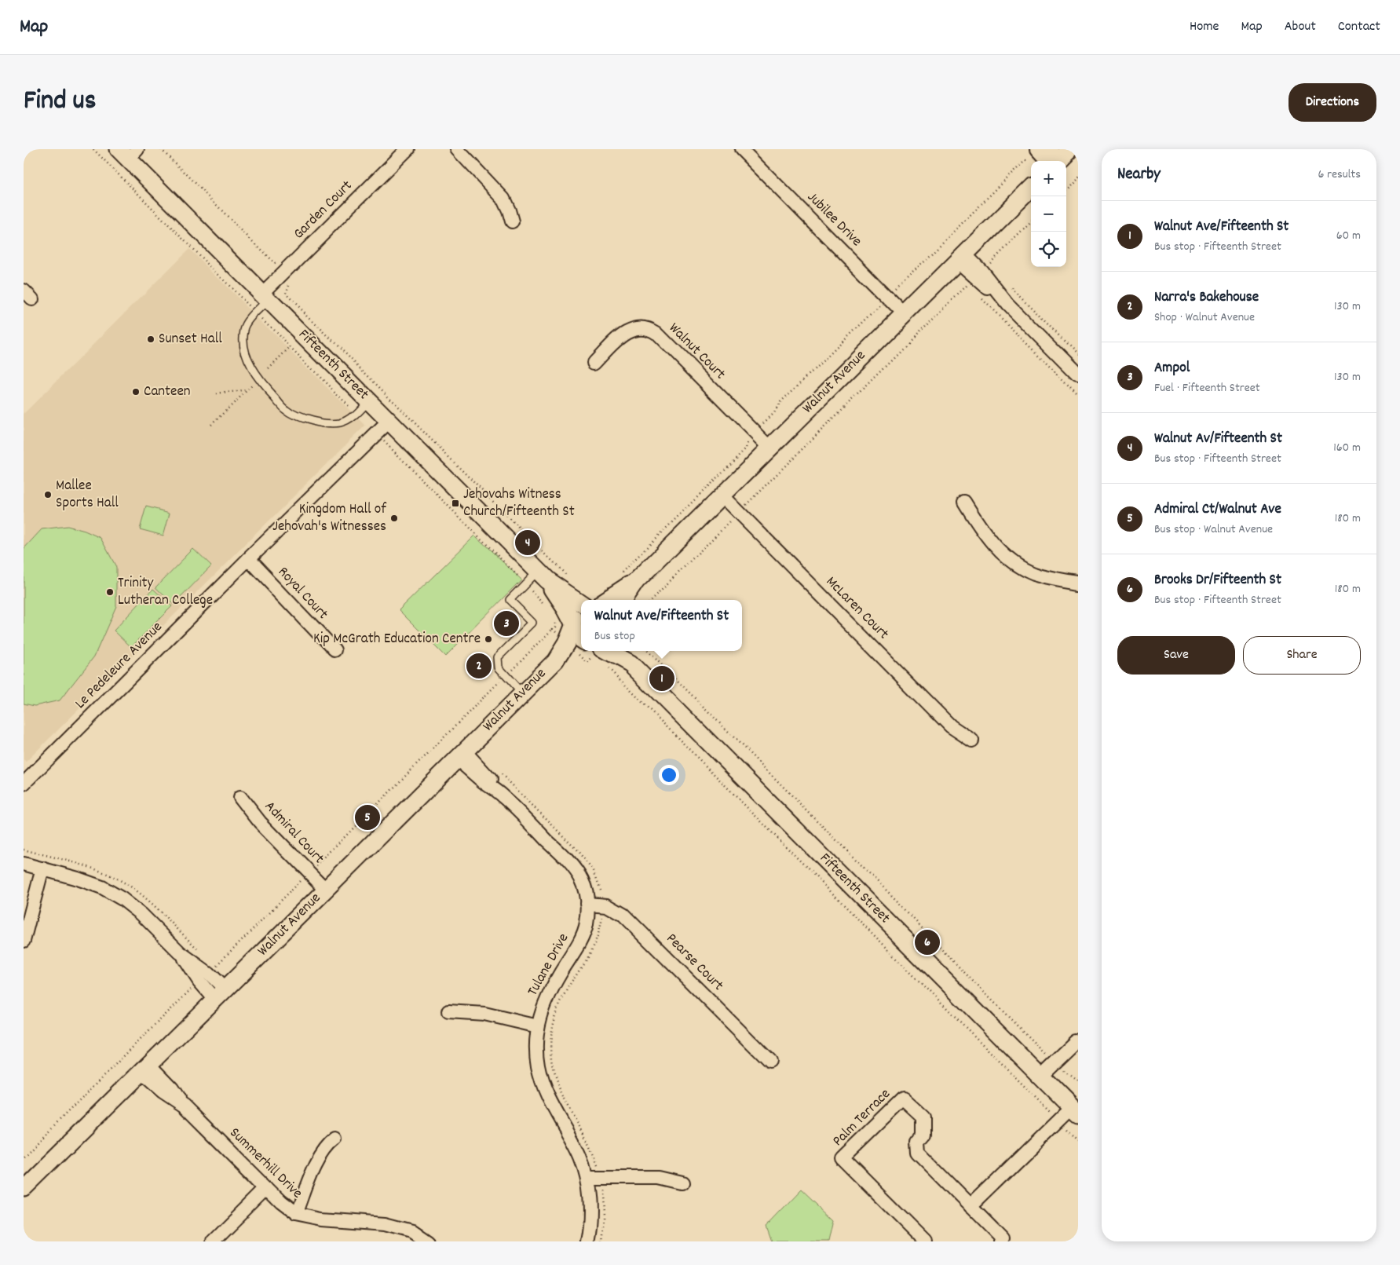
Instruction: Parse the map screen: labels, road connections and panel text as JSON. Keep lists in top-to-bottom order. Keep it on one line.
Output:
{"streets":{"street":["Garden Court","Jubilee Drive","Walnut Court","Fifteenth Street","Walnut Avenue","Royal Court","McLaren Court","Le Pedeleure Avenue","Admiral Court","Pearse Court","Tulane Drive","Palm Terrace","Summerhill Drive"]},"crossings":[["Garden Court","Fifteenth Street"],["Jubilee Drive","Walnut Avenue"],["Walnut Court","Walnut Avenue"],["Fifteenth Street","Le Pedeleure Avenue"],["Walnut Avenue","McLaren Court"],["Walnut Avenue","Admiral Court"],["Walnut Avenue","Tulane Drive"],["Walnut Avenue","Summerhill Drive"],["Royal Court","Le Pedeleure Avenue"],["Pearse Court","Tulane Drive"]],"places":{"other":["Sunset Hall","Canteen","Mallee Sports Hall","Kingdom Hall of Jehovah's Witnesses","Trinity Lutheran College","Kip McGrath Education Centre"],"transit":["Jehovahs Witness Church/Fifteenth St"]},"page":{"header":"Map","nav":["Home","Map","About","Contact"],"title":"Find us","buttons":["Directions",["Save","Share"]],"heading":["Nearby","6 results"],"map_buttons":["+","−"],"list":[{"mark":"1","name":"Walnut Ave/Fifteenth St","note":"Bus stop · Fifteenth Street","value":"60 m"},{"mark":"2","name":"Narra's Bakehouse","note":"Shop · Walnut Avenue","value":"130 m"},{"mark":"3","name":"Ampol","note":"Fuel · Fifteenth Street","value":"130 m"},{"mark":"4","name":"Walnut Av/Fifteenth St","note":"Bus stop · Fifteenth Street","value":"160 m"},{"mark":"5","name":"Admiral Ct/Walnut Ave","note":"Bus stop · Walnut Avenue","value":"180 m"},{"mark":"6","name":"Brooks Dr/Fifteenth St","note":"Bus stop · Fifteenth Street","value":"180 m"}],"pins":["4","3","2","1","5","6"],"popup":["Walnut Ave/Fifteenth St","Bus stop"]}}
